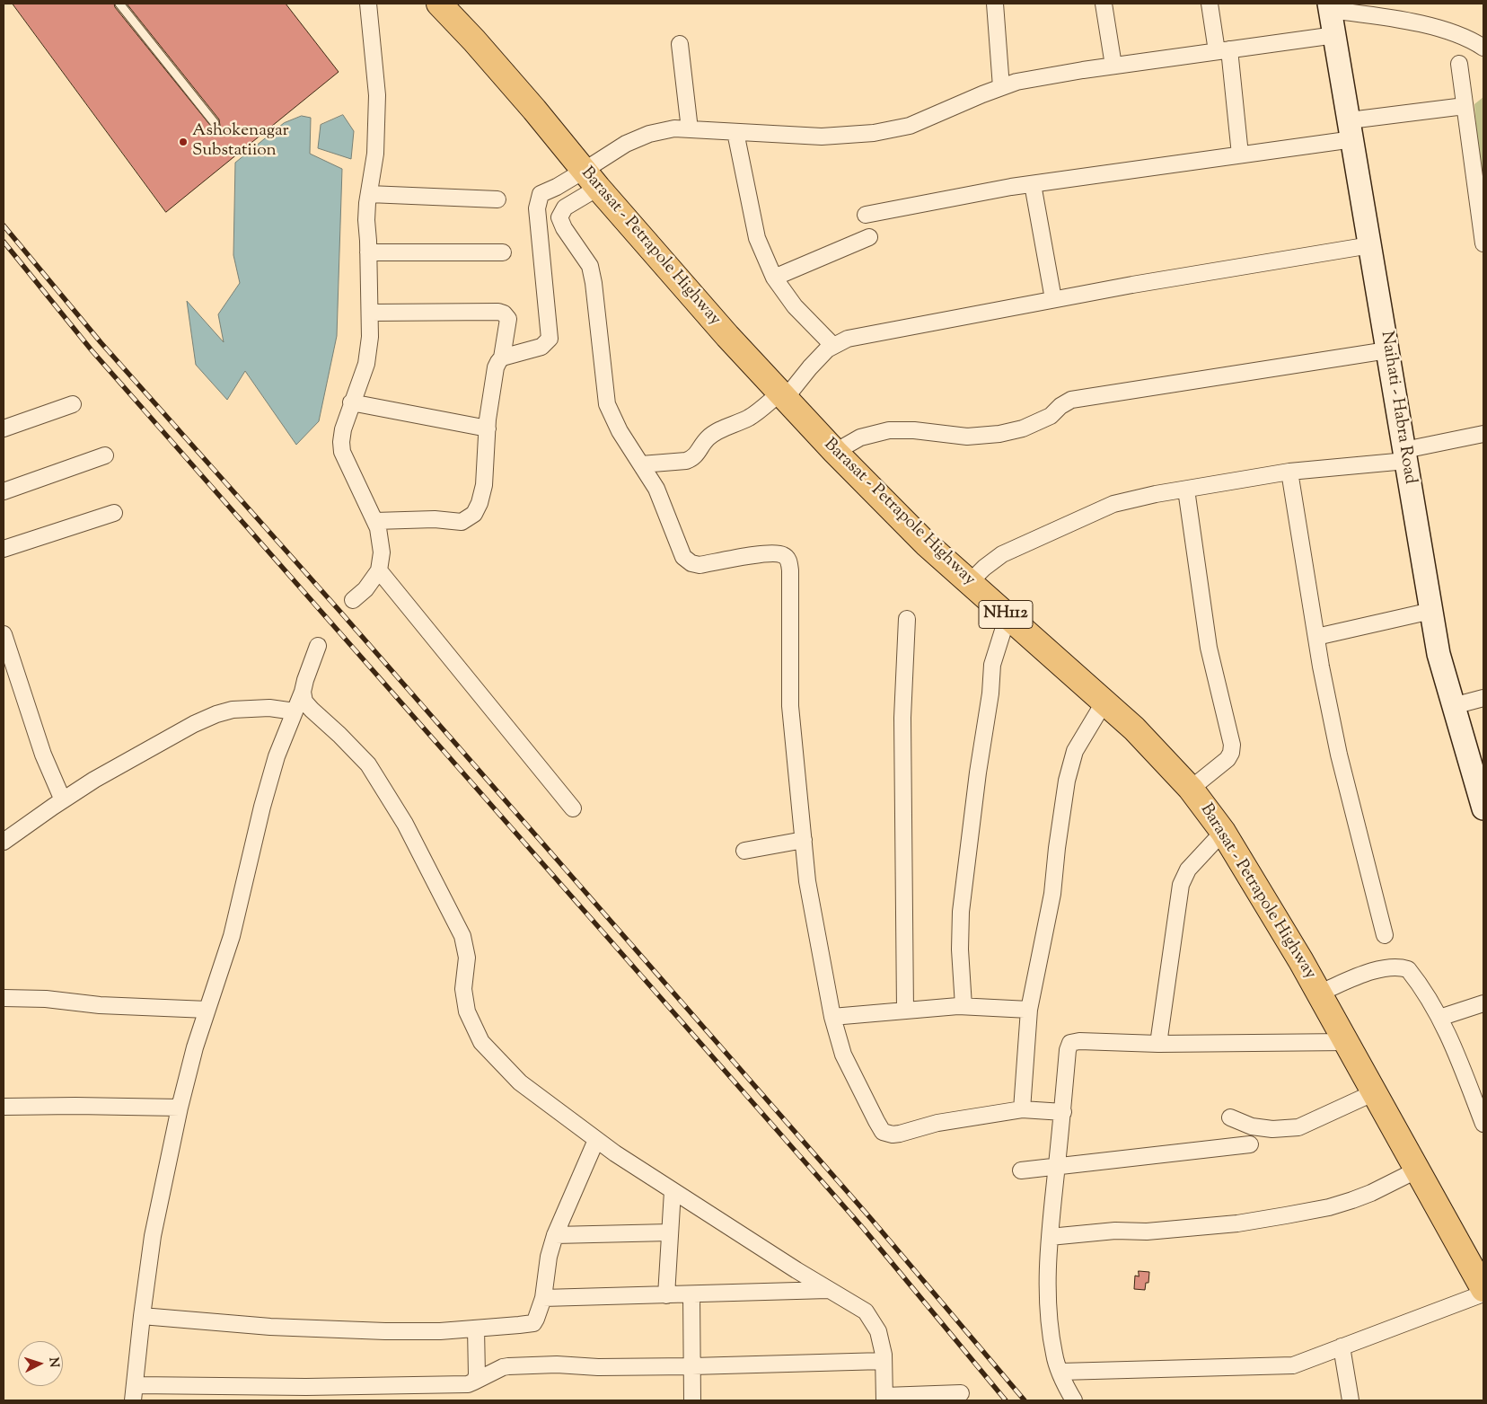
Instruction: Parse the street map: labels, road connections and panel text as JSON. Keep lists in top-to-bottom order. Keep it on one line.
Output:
{"streets":{"highway":["Barasat - Petrapole Highway","NH112"],"main road":["Naihati - Habra Road"]},"places":["Ashokenagar Substatiion"],"north":"right"}
